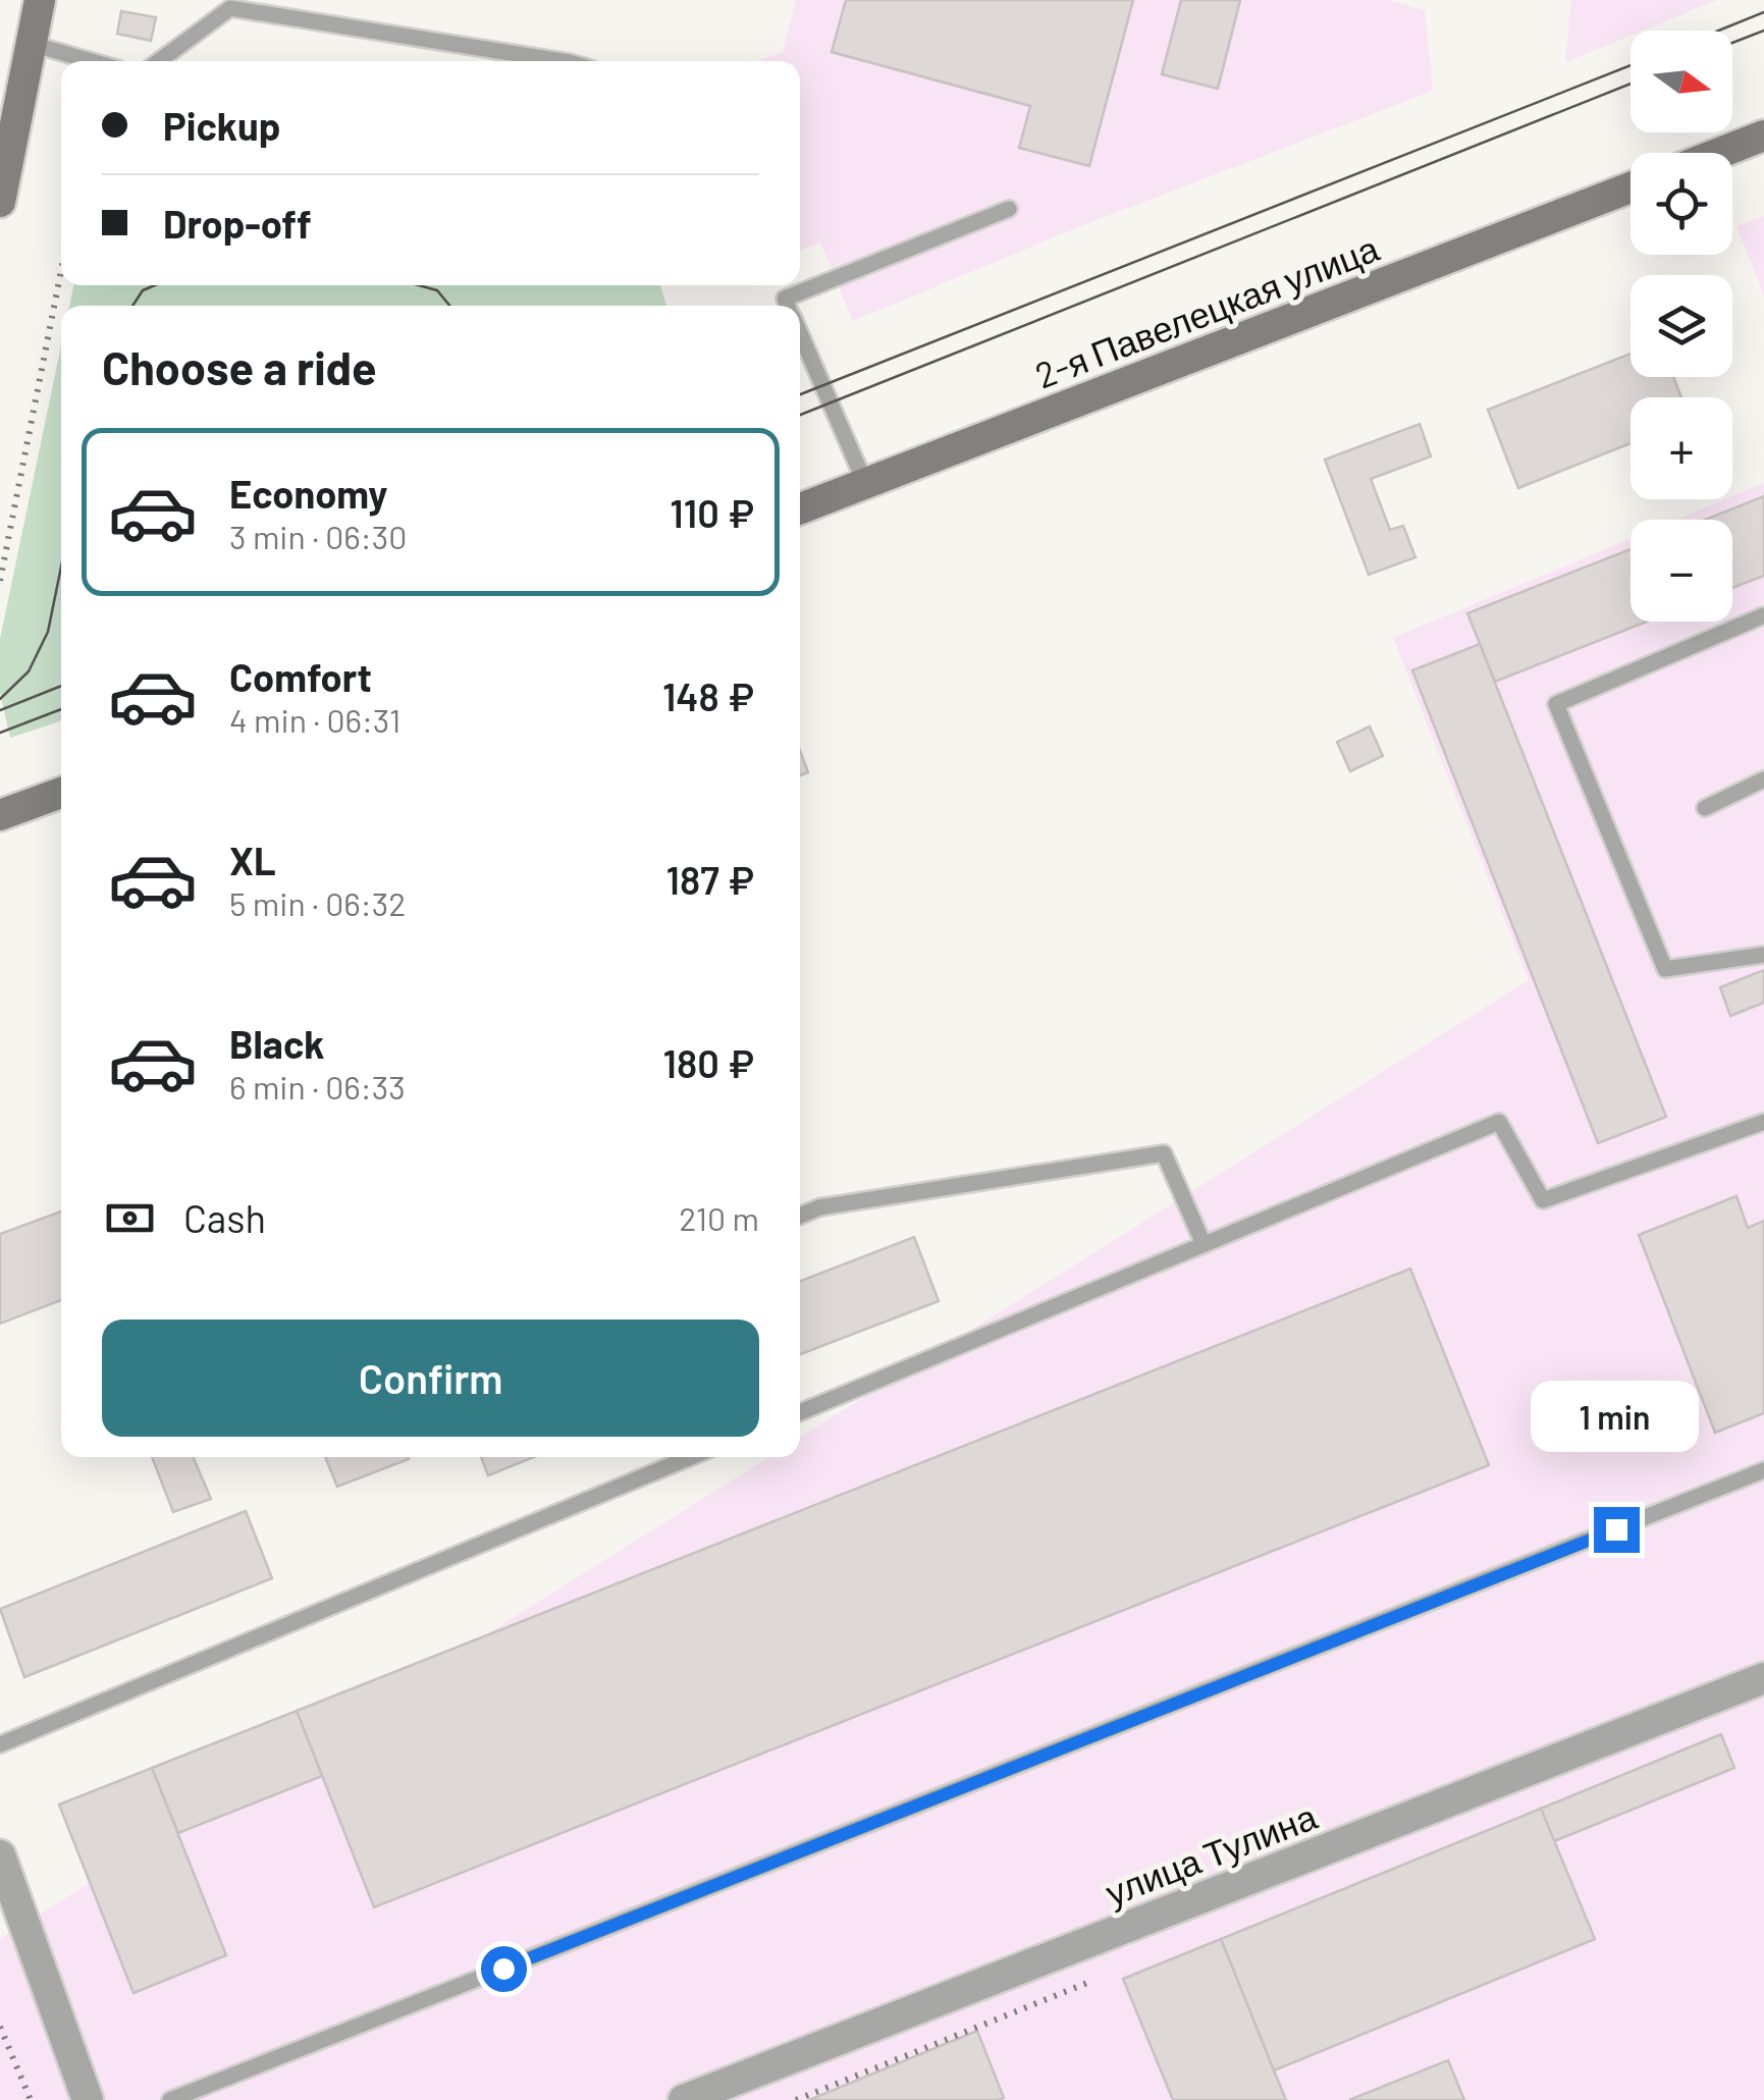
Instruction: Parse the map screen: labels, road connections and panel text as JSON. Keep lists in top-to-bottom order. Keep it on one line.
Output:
{"streets":{"main road":["2-я Павелецкая улица"],"street":["улица Тулина"]},"north":"right","page":{"map_buttons":["+","−"],"banner":["Pickup","Drop-off"],"heading":"Choose a ride","list":[{"name":"Economy","note":"3 min · 06:30","value":"110 ₽"},{"name":"Comfort","note":"4 min · 06:31","value":"148 ₽"},{"name":"XL","note":"5 min · 06:32","value":"187 ₽"},{"name":"Black","note":"6 min · 06:33","value":"180 ₽"}],"pay":["Cash","210 m"],"buttons":"Confirm","bubble":"1 min"}}
